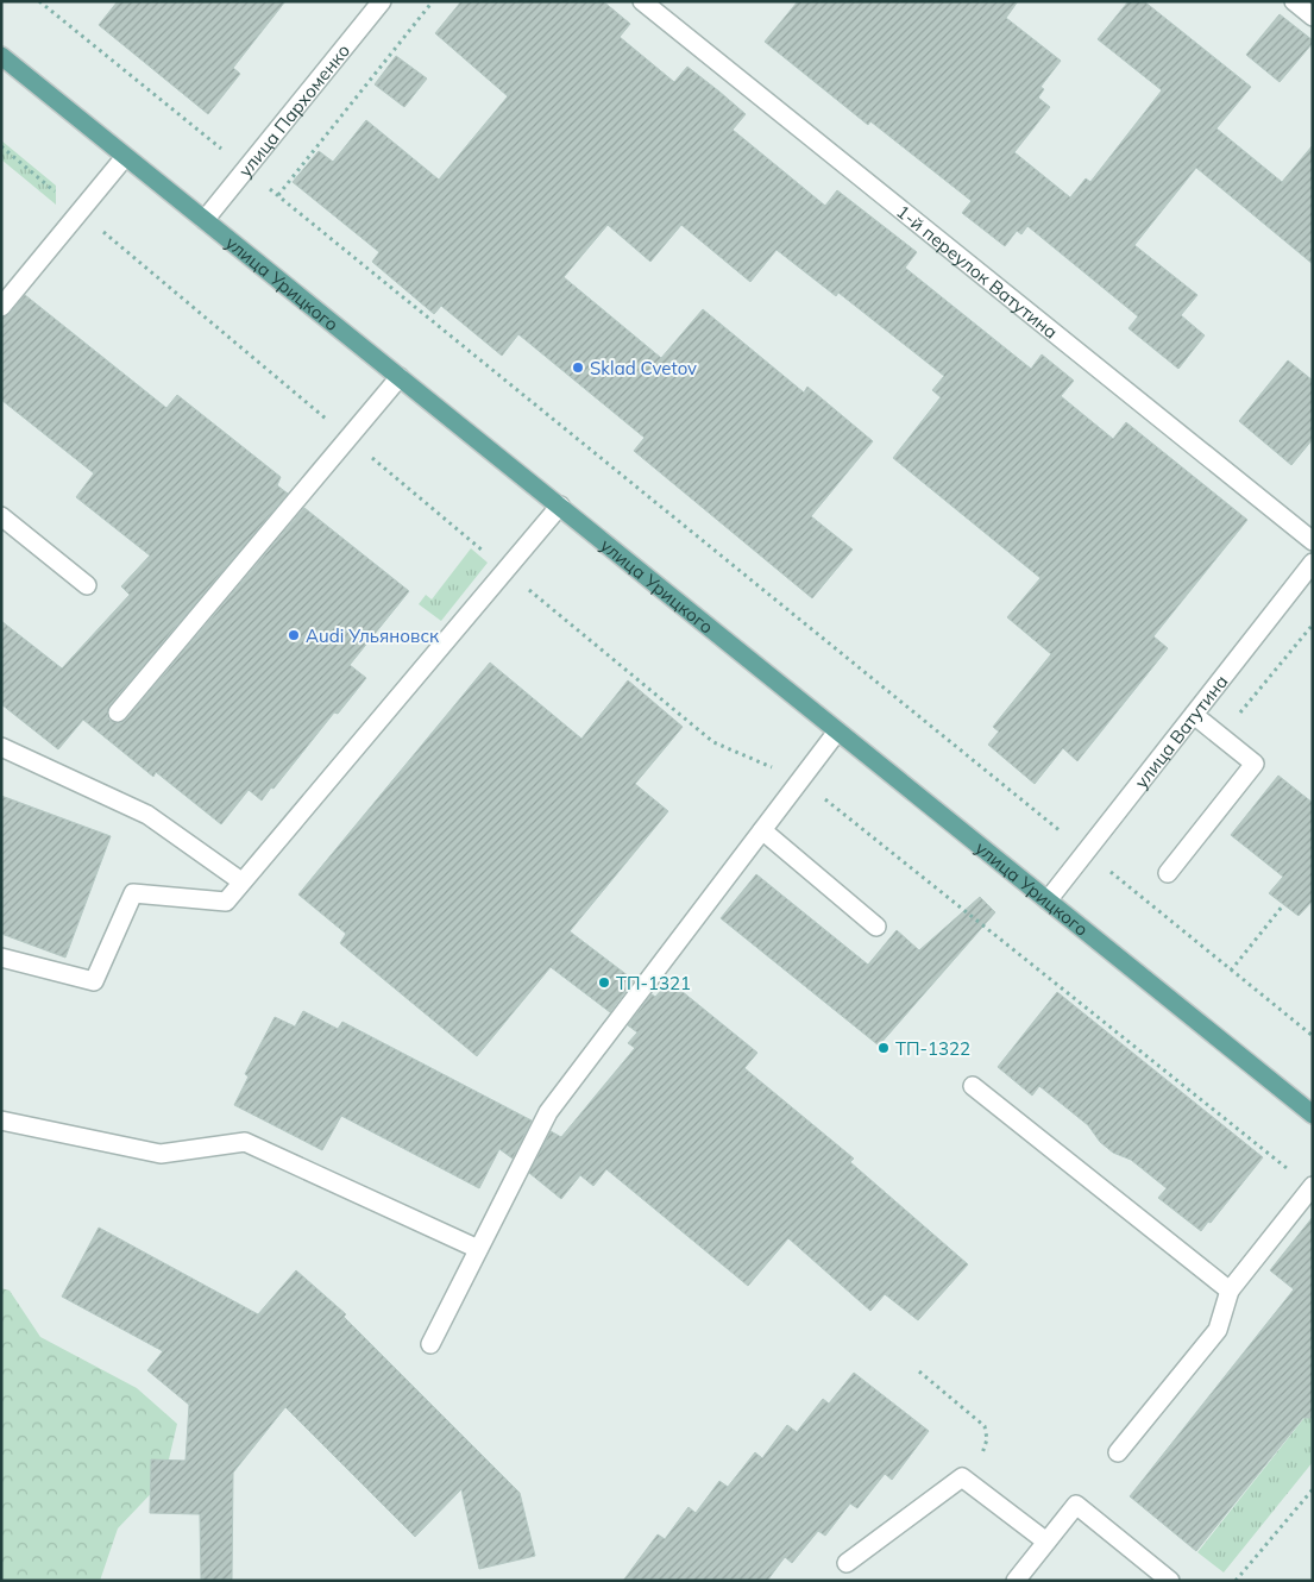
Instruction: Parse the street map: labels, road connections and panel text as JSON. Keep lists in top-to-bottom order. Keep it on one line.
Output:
{"streets":{"main road":["улица Урицкого"],"street":["улица Пархоменко","1-й переулок Ватутина","улица Ватутина"]},"crossings":[["улица Пархоменко","улица Урицкого"],["улица Урицкого","улица Ватутина"]],"places":["Sklad Cvetov","Audi Ульяновск","ТП-1321","ТП-1322"]}
